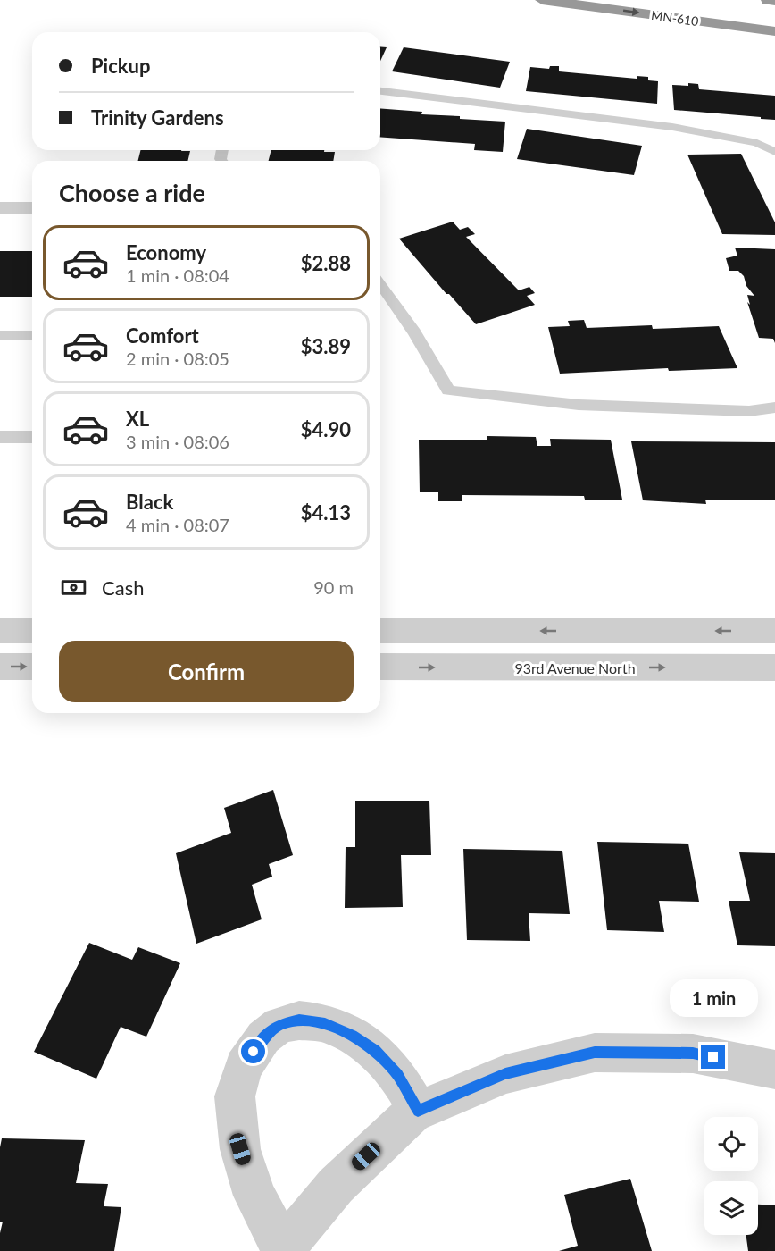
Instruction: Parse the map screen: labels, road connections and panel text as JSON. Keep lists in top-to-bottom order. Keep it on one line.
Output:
{"streets":{"highway":["MN-610"],"street":["93rd Avenue North"]},"one_way":["MN-610"],"page":{"banner":["Pickup","Trinity Gardens"],"heading":"Choose a ride","list":[{"name":"Economy","note":"1 min · 08:04","value":"$2.88"},{"name":"Comfort","note":"2 min · 08:05","value":"$3.89"},{"name":"XL","note":"3 min · 08:06","value":"$4.90"},{"name":"Black","note":"4 min · 08:07","value":"$4.13"}],"pay":["Cash","90 m"],"buttons":"Confirm","bubble":"1 min"}}
